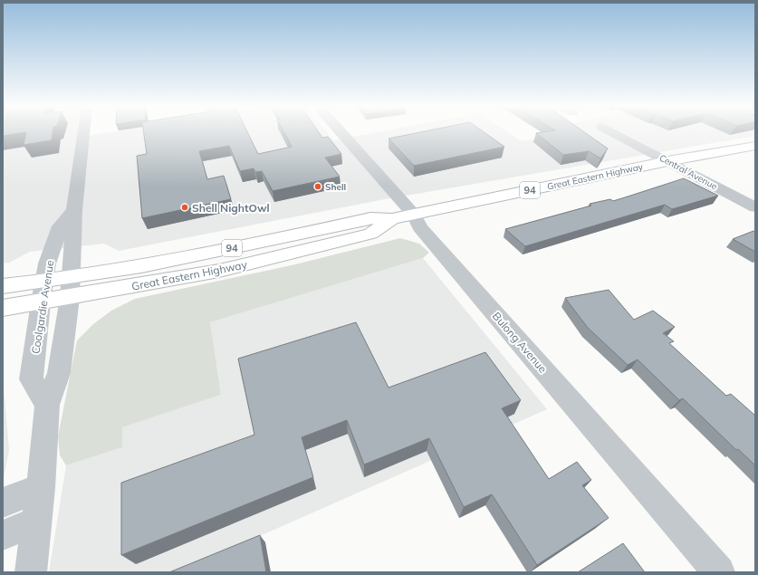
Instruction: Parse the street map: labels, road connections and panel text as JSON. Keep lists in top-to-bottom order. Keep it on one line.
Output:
{"streets":{"highway":["Great Eastern Highway","94"],"street":["Central Avenue","Coolgardie Avenue","Bulong Avenue"]},"crossings":[["Central Avenue","Great Eastern Highway"],["Great Eastern Highway","Coolgardie Avenue"],["Great Eastern Highway","Bulong Avenue"]],"places":["Shell","Shell NightOwl"]}
